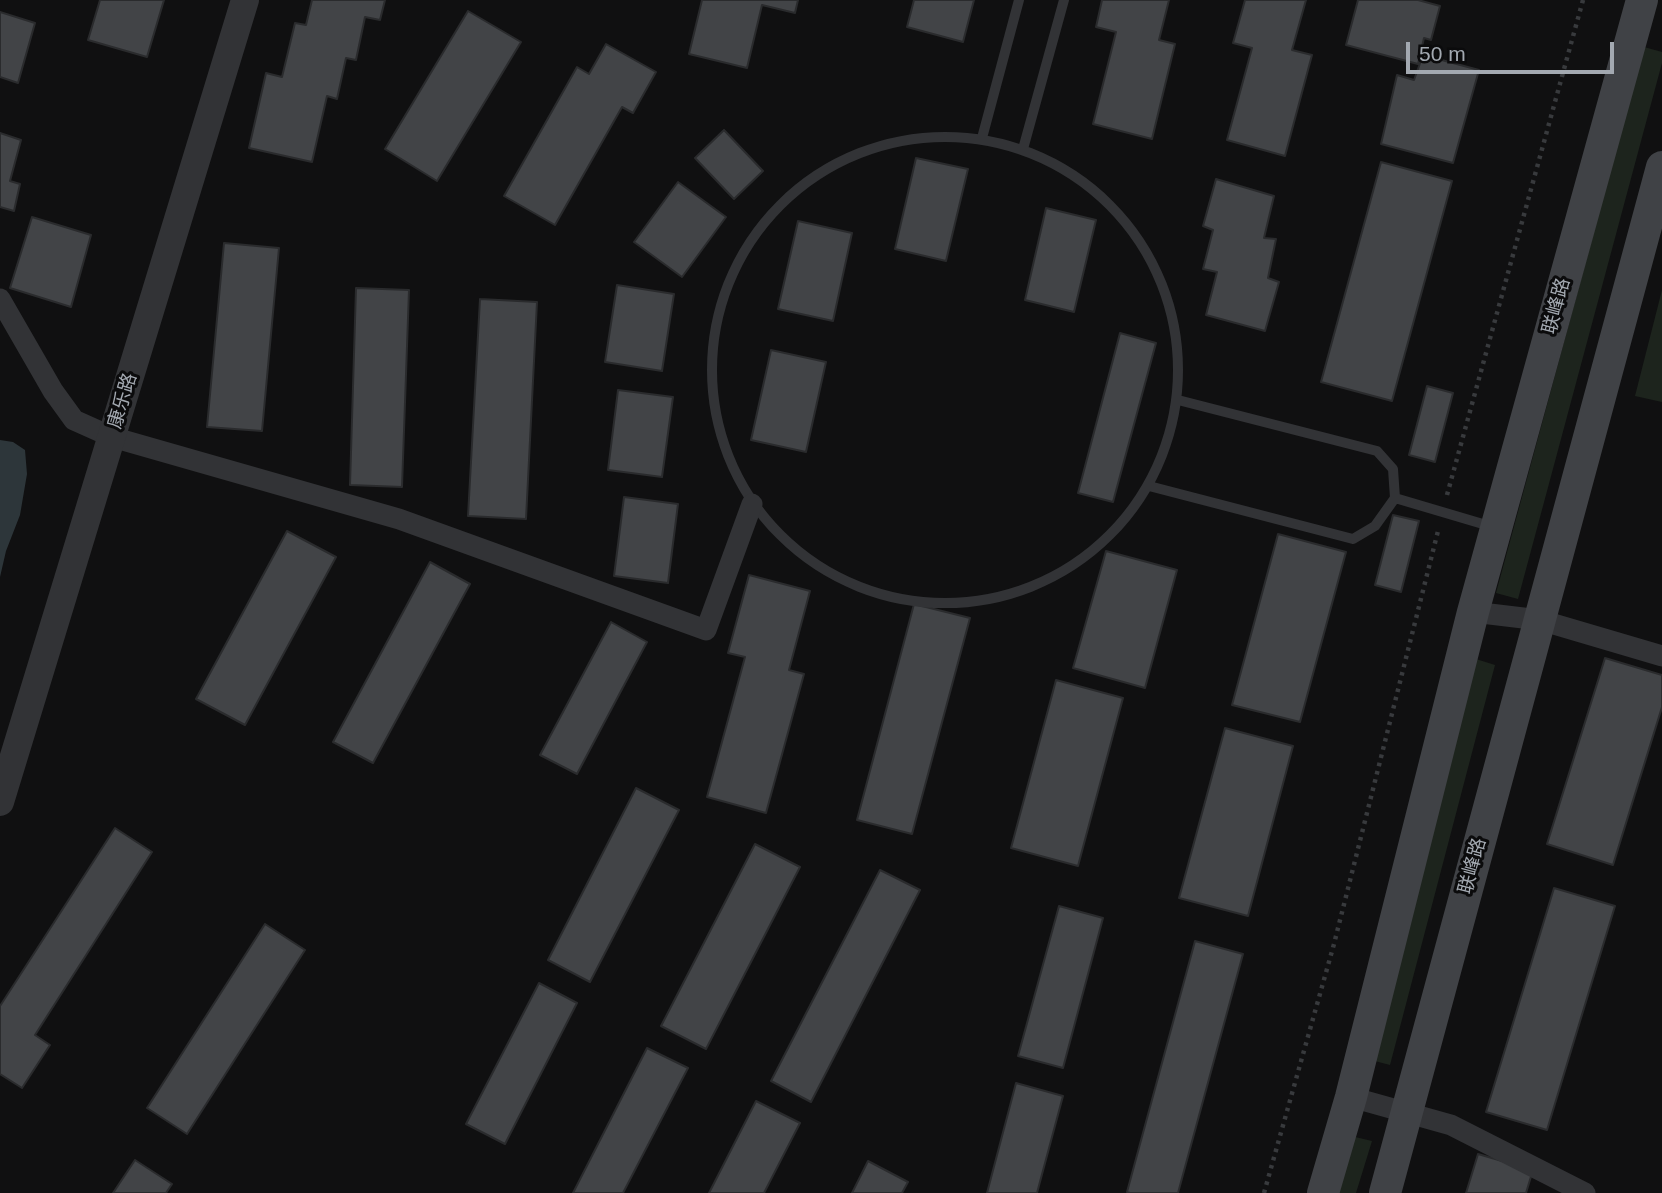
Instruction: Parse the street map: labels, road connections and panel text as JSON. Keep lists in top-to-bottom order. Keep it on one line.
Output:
{"streets":{"main road":["联峰路"],"street":["康乐路"]},"scale_bar":"50 m"}
